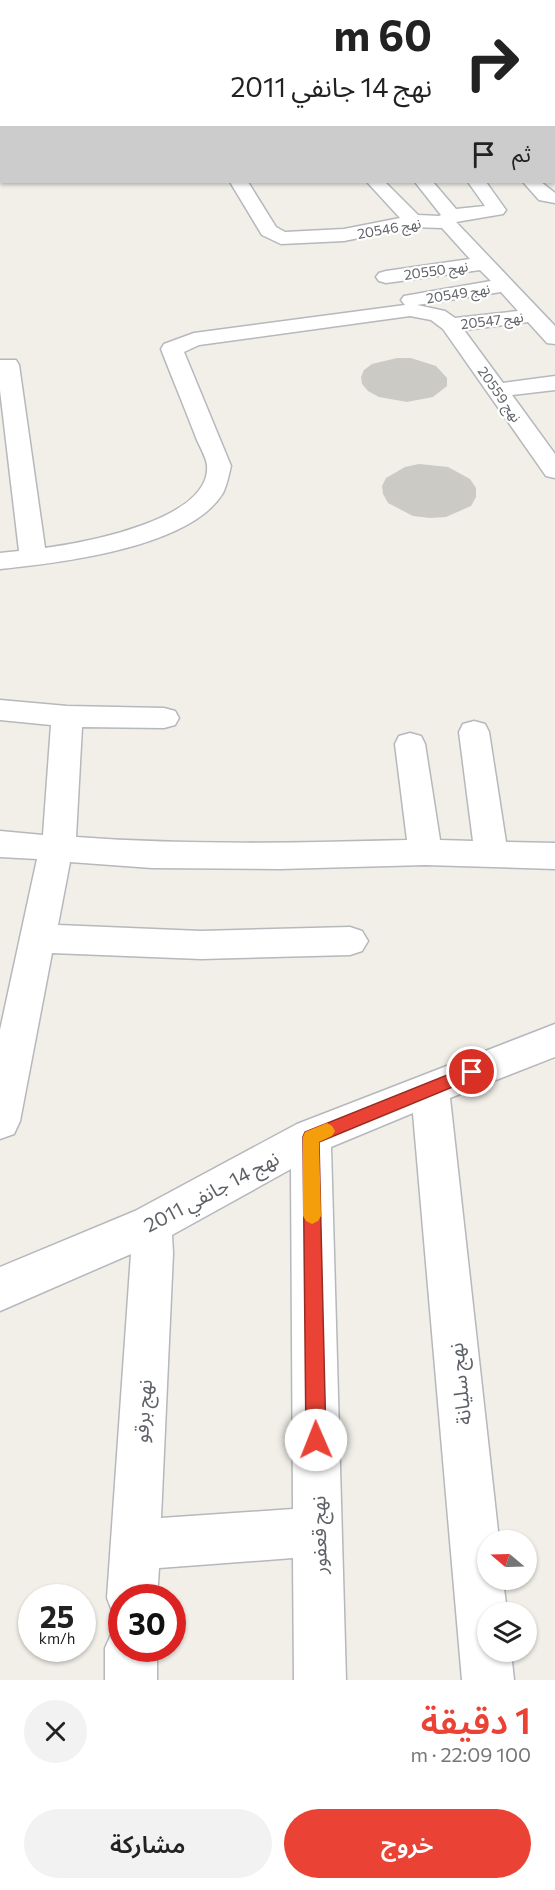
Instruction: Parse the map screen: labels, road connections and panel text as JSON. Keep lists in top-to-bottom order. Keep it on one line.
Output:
{"streets":{"street":["نهج 20546","نهج 20550","نهج 20549","نهج 20547","نهج 20559","نهج 14 جانفي 2011","نهج سليانة","نهج برقو","نهج قعفور"]},"crossings":[["نهج 20546","نهج 20550"],["نهج 20546","نهج 20549"],["نهج 20546","نهج 20547"],["نهج 20547","نهج 20559"],["نهج 14 جانفي 2011","نهج سليانة"],["نهج 14 جانفي 2011","نهج برقو"],["نهج 14 جانفي 2011","نهج قعفور"]],"north":"left","page":{"turn":["60 m","نهج 14 جانفي 2011"],"then":"ثم","speed":"25 km/h","limit":"30","heading":["1 دقيقة","100 m · 22:09"],"buttons":["خروج","مشاركة"]}}
